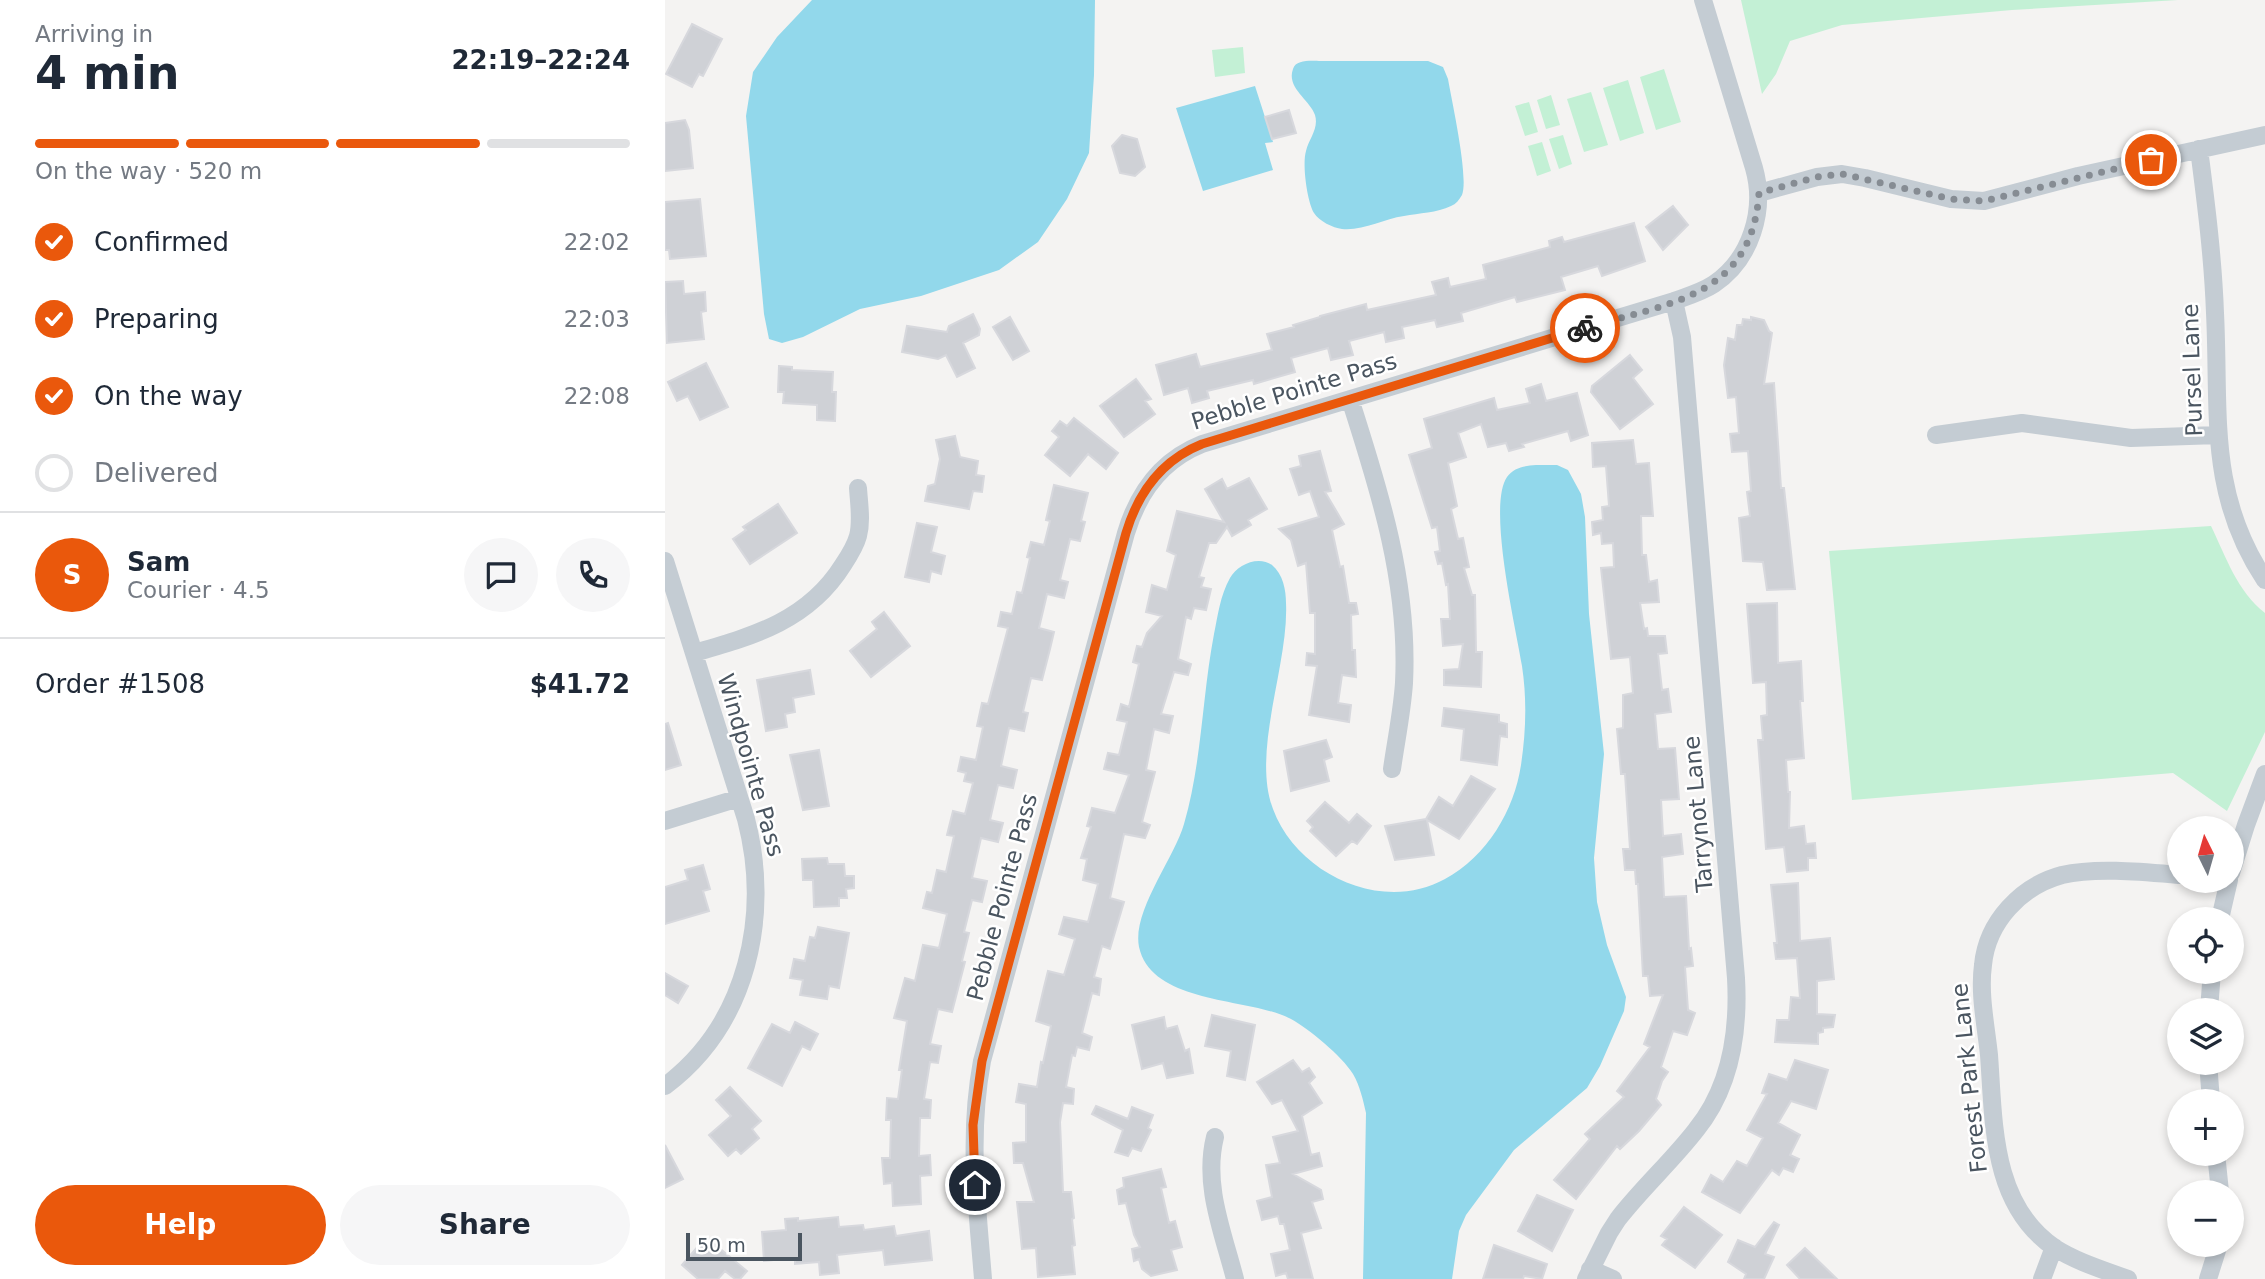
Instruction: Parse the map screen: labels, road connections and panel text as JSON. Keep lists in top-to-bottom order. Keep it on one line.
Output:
{"streets":{"street":["Pursel Lane","Pebble Pointe Pass","Windpointe Pass","Tarrynot Lane","Forest Park Lane"]},"crossings":[["Pebble Pointe Pass","Tarrynot Lane"]],"scale_bar":"50 m","north":"top","page":{"heading":["4 min","Arriving in","22:19–22:24"],"panel":["Sam","Courier · 4.5","Order #1508","$41.72"],"bar":"On the way · 520 m","list":[["Confirmed","22:02"],["Preparing","22:03"],["On the way","22:08"],"Delivered"],"round":"S","map_buttons":["+","−"],"buttons":["Help","Share"],"scale":"50 m"}}
